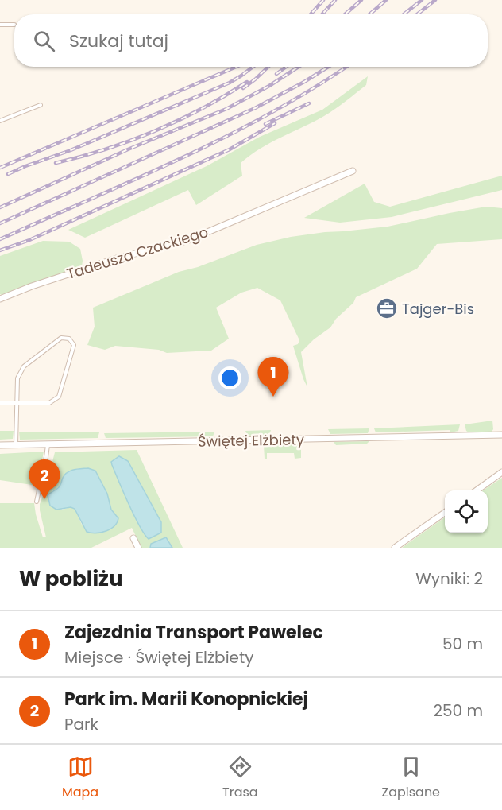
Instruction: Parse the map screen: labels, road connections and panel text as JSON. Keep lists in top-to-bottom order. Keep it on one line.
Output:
{"streets":{"street":["Tadeusza Czackiego","Świętej Elżbiety"]},"places":{"office":["Tajger-Bis"]},"page":{"search":"Szukaj tutaj","pins":["1","2"],"heading":["W pobliżu","Wyniki: 2"],"list":[{"mark":"1","name":"Zajezdnia Transport Pawelec","note":"Miejsce · Świętej Elżbiety","value":"50 m"},{"mark":"2","name":"Park im. Marii Konopnickiej","note":"Park","value":"250 m"}],"nav":["Mapa","Trasa","Zapisane"]}}
